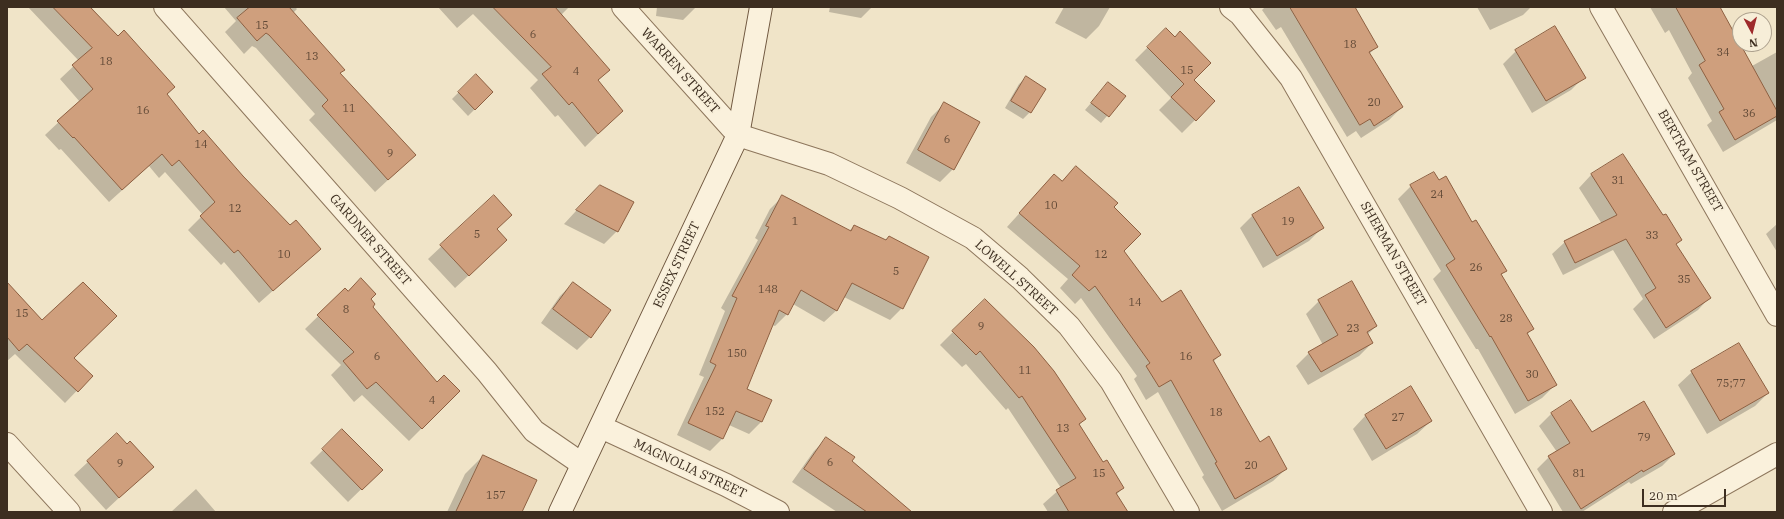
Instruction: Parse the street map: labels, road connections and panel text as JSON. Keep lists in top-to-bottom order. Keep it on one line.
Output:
{"streets":{"street":["WARREN STREET","BERTRAM STREET","GARDNER STREET","SHERMAN STREET","ESSEX STREET","LOWELL STREET","MAGNOLIA STREET"]},"crossings":[["WARREN STREET","ESSEX STREET"],["WARREN STREET","LOWELL STREET"],["GARDNER STREET","ESSEX STREET"],["ESSEX STREET","LOWELL STREET"],["ESSEX STREET","MAGNOLIA STREET"]],"house_numbers":["15","6","18","34","13","18","15","4","20","11","16","36","6","14","9","31","24","10","12","1","19","5","33","10","12","26","5","35","148","14","8","15","28","9","23","150","6","16","11","30","75;77","4","152","18","27","13","79","6","9","20","15","81","157"],"scale_bar":"20 m","north":"bottom"}
